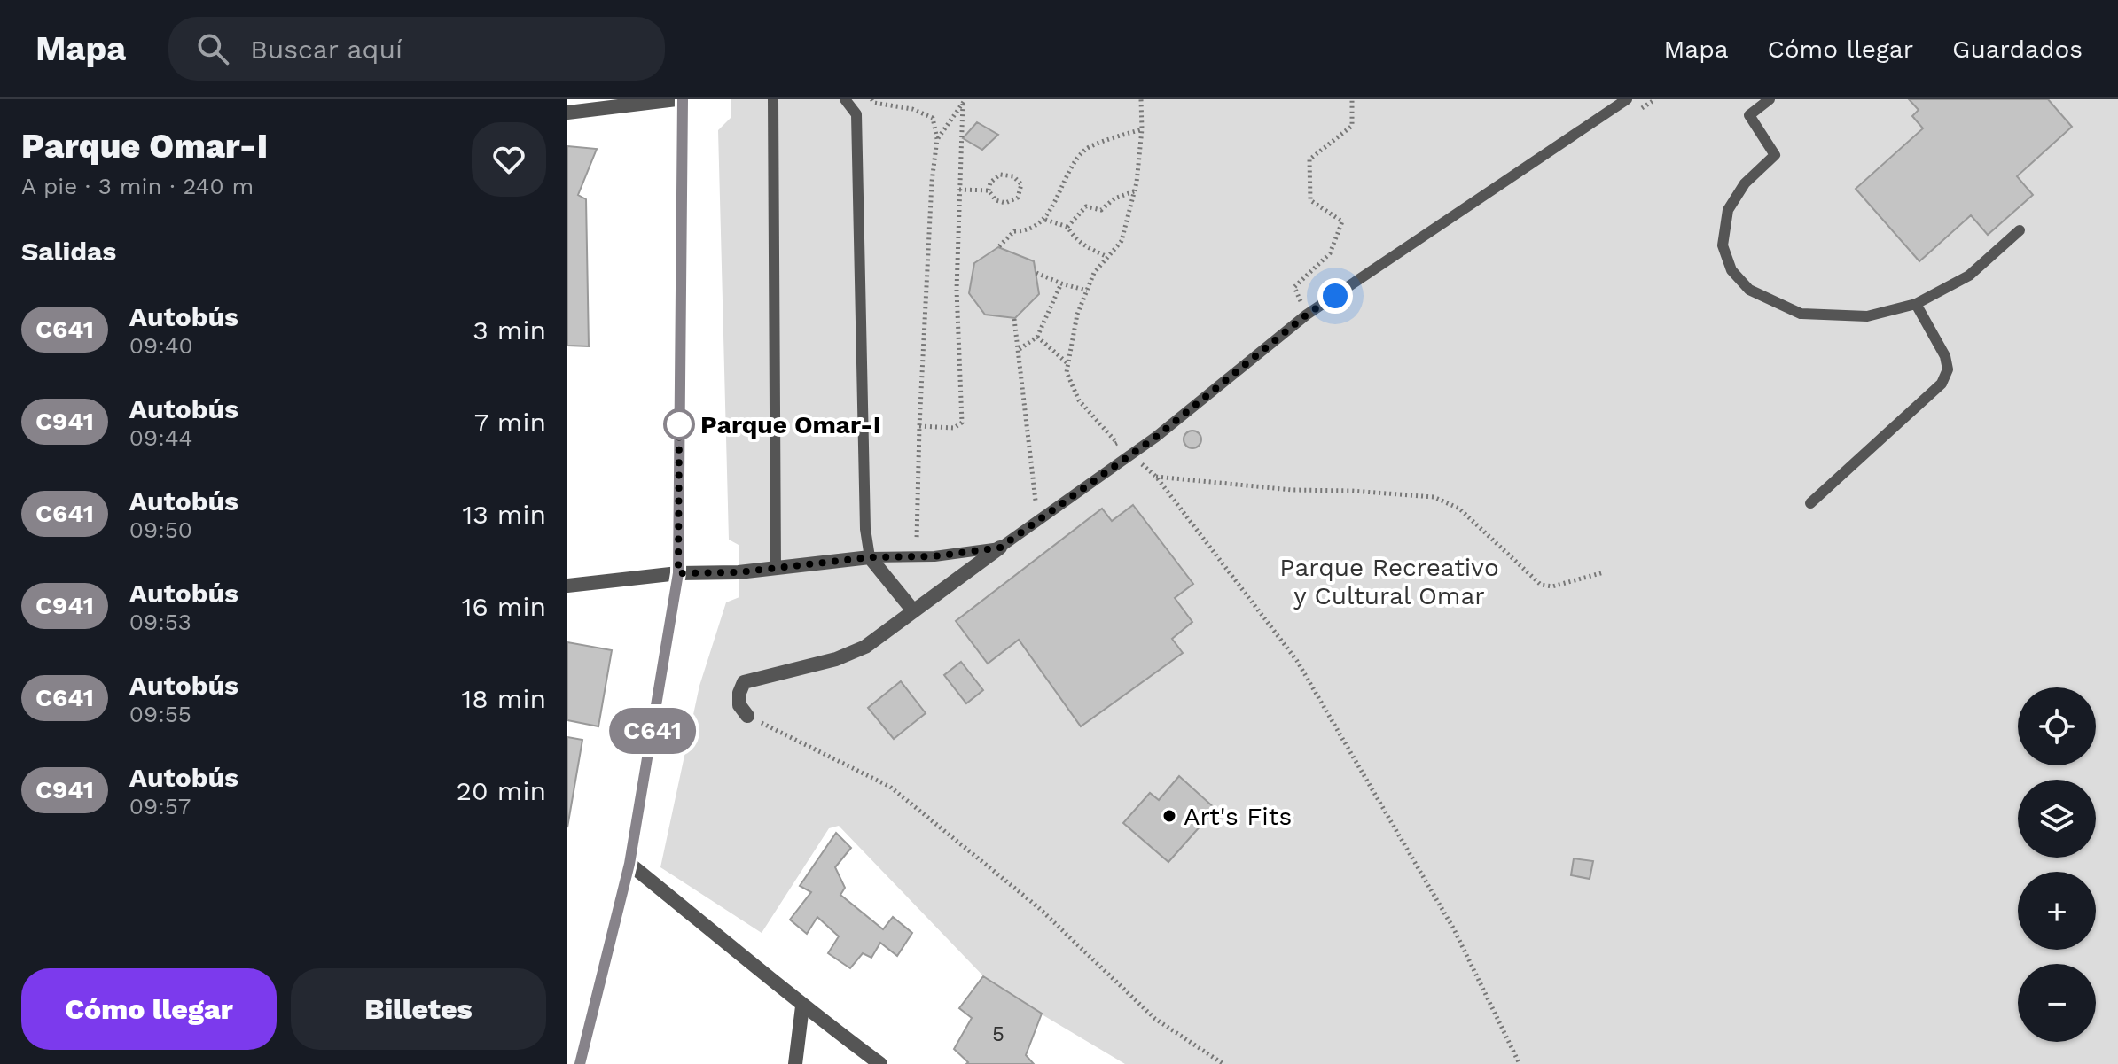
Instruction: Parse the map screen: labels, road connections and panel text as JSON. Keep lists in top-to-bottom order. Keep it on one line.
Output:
{"parks":["Parque Recreativo y Cultural Omar"],"places":["Parque Omar-I","Art's Fits"],"lines":["bus line C641"],"house_numbers":["5"],"page":{"header":"Mapa","search":"Buscar aquí","nav":["Mapa","Cómo llegar","Guardados"],"heading":[["Parque Omar-I","A pie · 3 min · 240 m"],"Salidas"],"on_map":"C641","list":[{"mark":"C641","name":"Autobús","note":"09:40","value":"3 min"},{"mark":"C941","name":"Autobús","note":"09:44","value":"7 min"},{"mark":"C641","name":"Autobús","note":"09:50","value":"13 min"},{"mark":"C941","name":"Autobús","note":"09:53","value":"16 min"},{"mark":"C641","name":"Autobús","note":"09:55","value":"18 min"},{"mark":"C941","name":"Autobús","note":"09:57","value":"20 min"}],"map_buttons":["+","−"],"buttons":["Cómo llegar","Billetes"]}}
